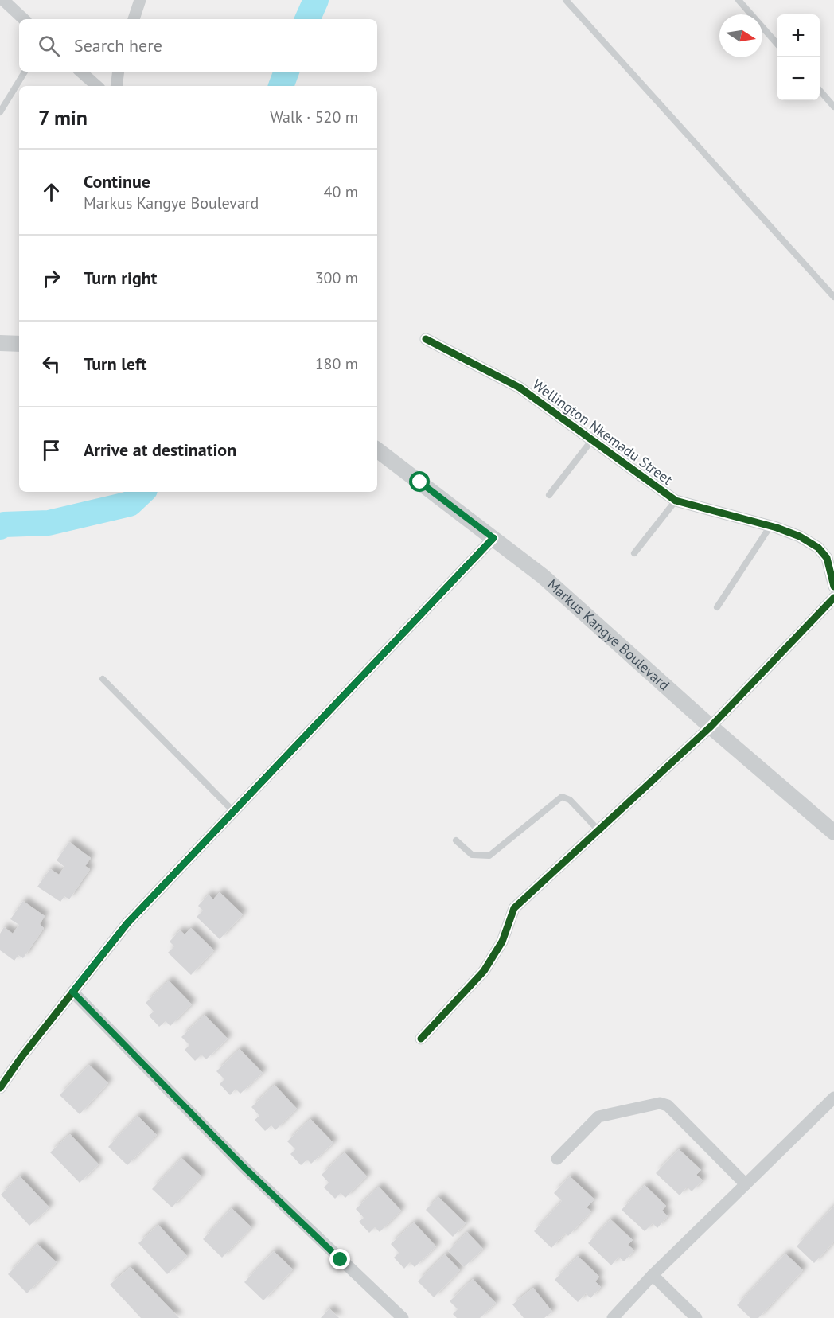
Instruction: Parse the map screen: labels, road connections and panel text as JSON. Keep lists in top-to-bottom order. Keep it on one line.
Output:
{"streets":{"street":["Wellington Nkemadu Street","Markus Kangye Boulevard"]},"north":"right","page":{"map_buttons":["+","−"],"search":"Search here","heading":["7 min","Walk · 520 m"],"list":[["Continue","Markus Kangye Boulevard","40 m"],["Turn right","300 m"],["Turn left","180 m"],"Arrive at destination"]}}
